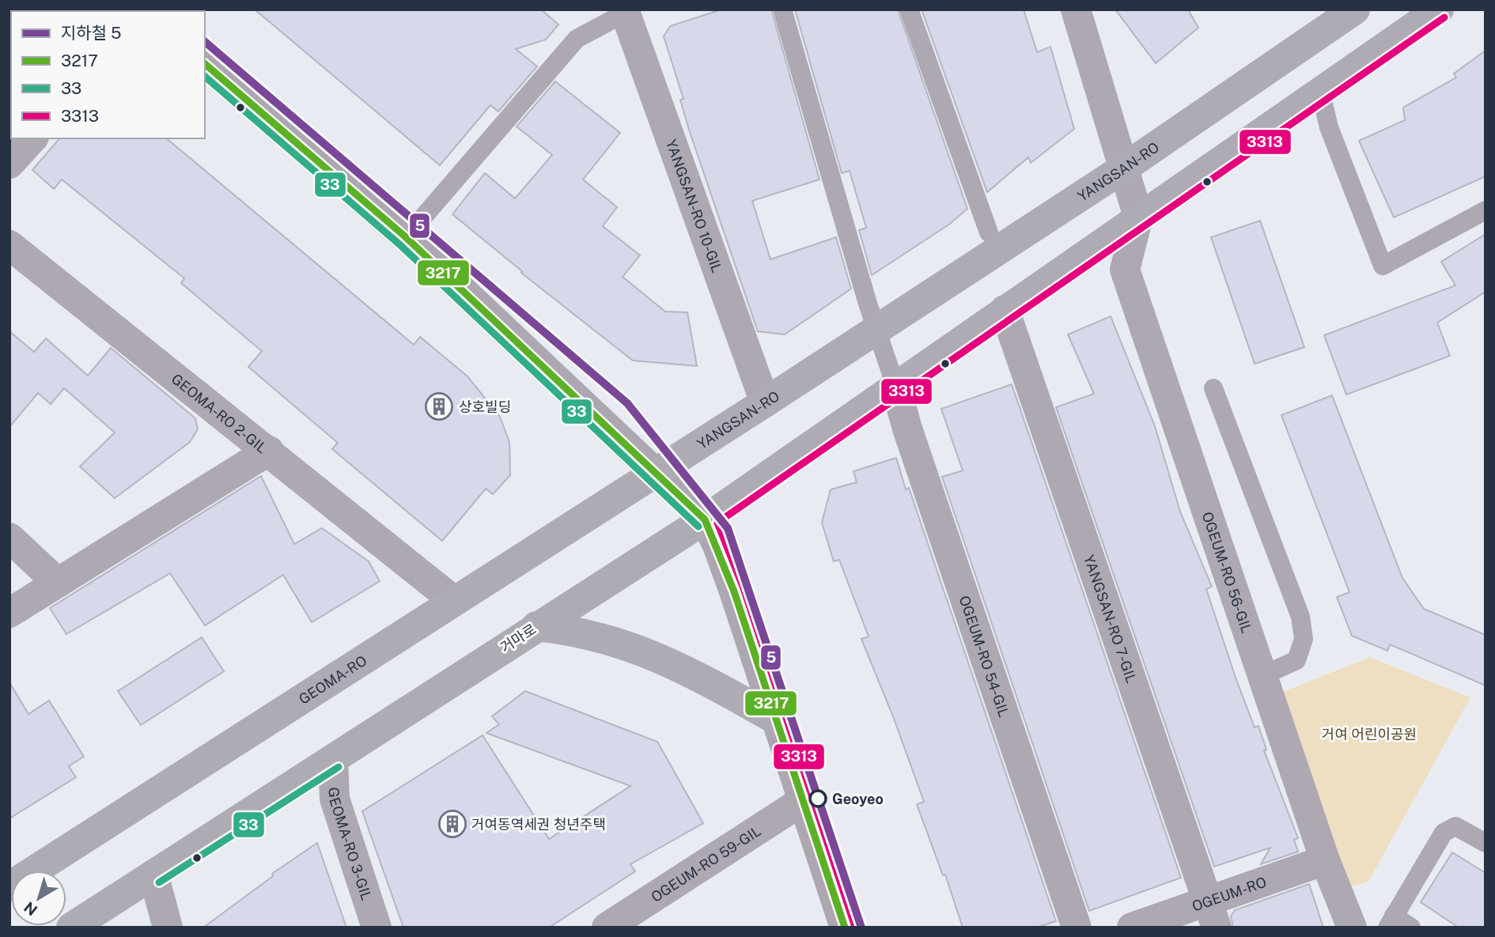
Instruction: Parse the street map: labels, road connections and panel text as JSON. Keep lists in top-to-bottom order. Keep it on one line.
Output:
{"streets":{"main road":["YANGSAN-RO","거마로","GEOMA-RO"],"street":["YANGSAN-RO 10-GIL","GEOMA-RO 2-GIL","OGEUM-RO 56-GIL","YANGSAN-RO 7-GIL","OGEUM-RO 54-GIL","GEOMA-RO 3-GIL","OGEUM-RO 59-GIL","OGEUM-RO"]},"crossings":[["YANGSAN-RO","YANGSAN-RO 10-GIL"],["YANGSAN-RO","GEOMA-RO"],["OGEUM-RO 56-GIL","OGEUM-RO"],["YANGSAN-RO 7-GIL","OGEUM-RO"],["거마로","GEOMA-RO 3-GIL"]],"parks":["거여 어린이공원"],"places":{"building":["상호빌딩","거여동역세권 청년주택"],"other":["Geoyeo"]},"lines":["transit line 3313","metro line 5","transit line 3217","transit line 33"],"legend":["지하철 5","3217","33","3313"],"north":"bottom left"}
